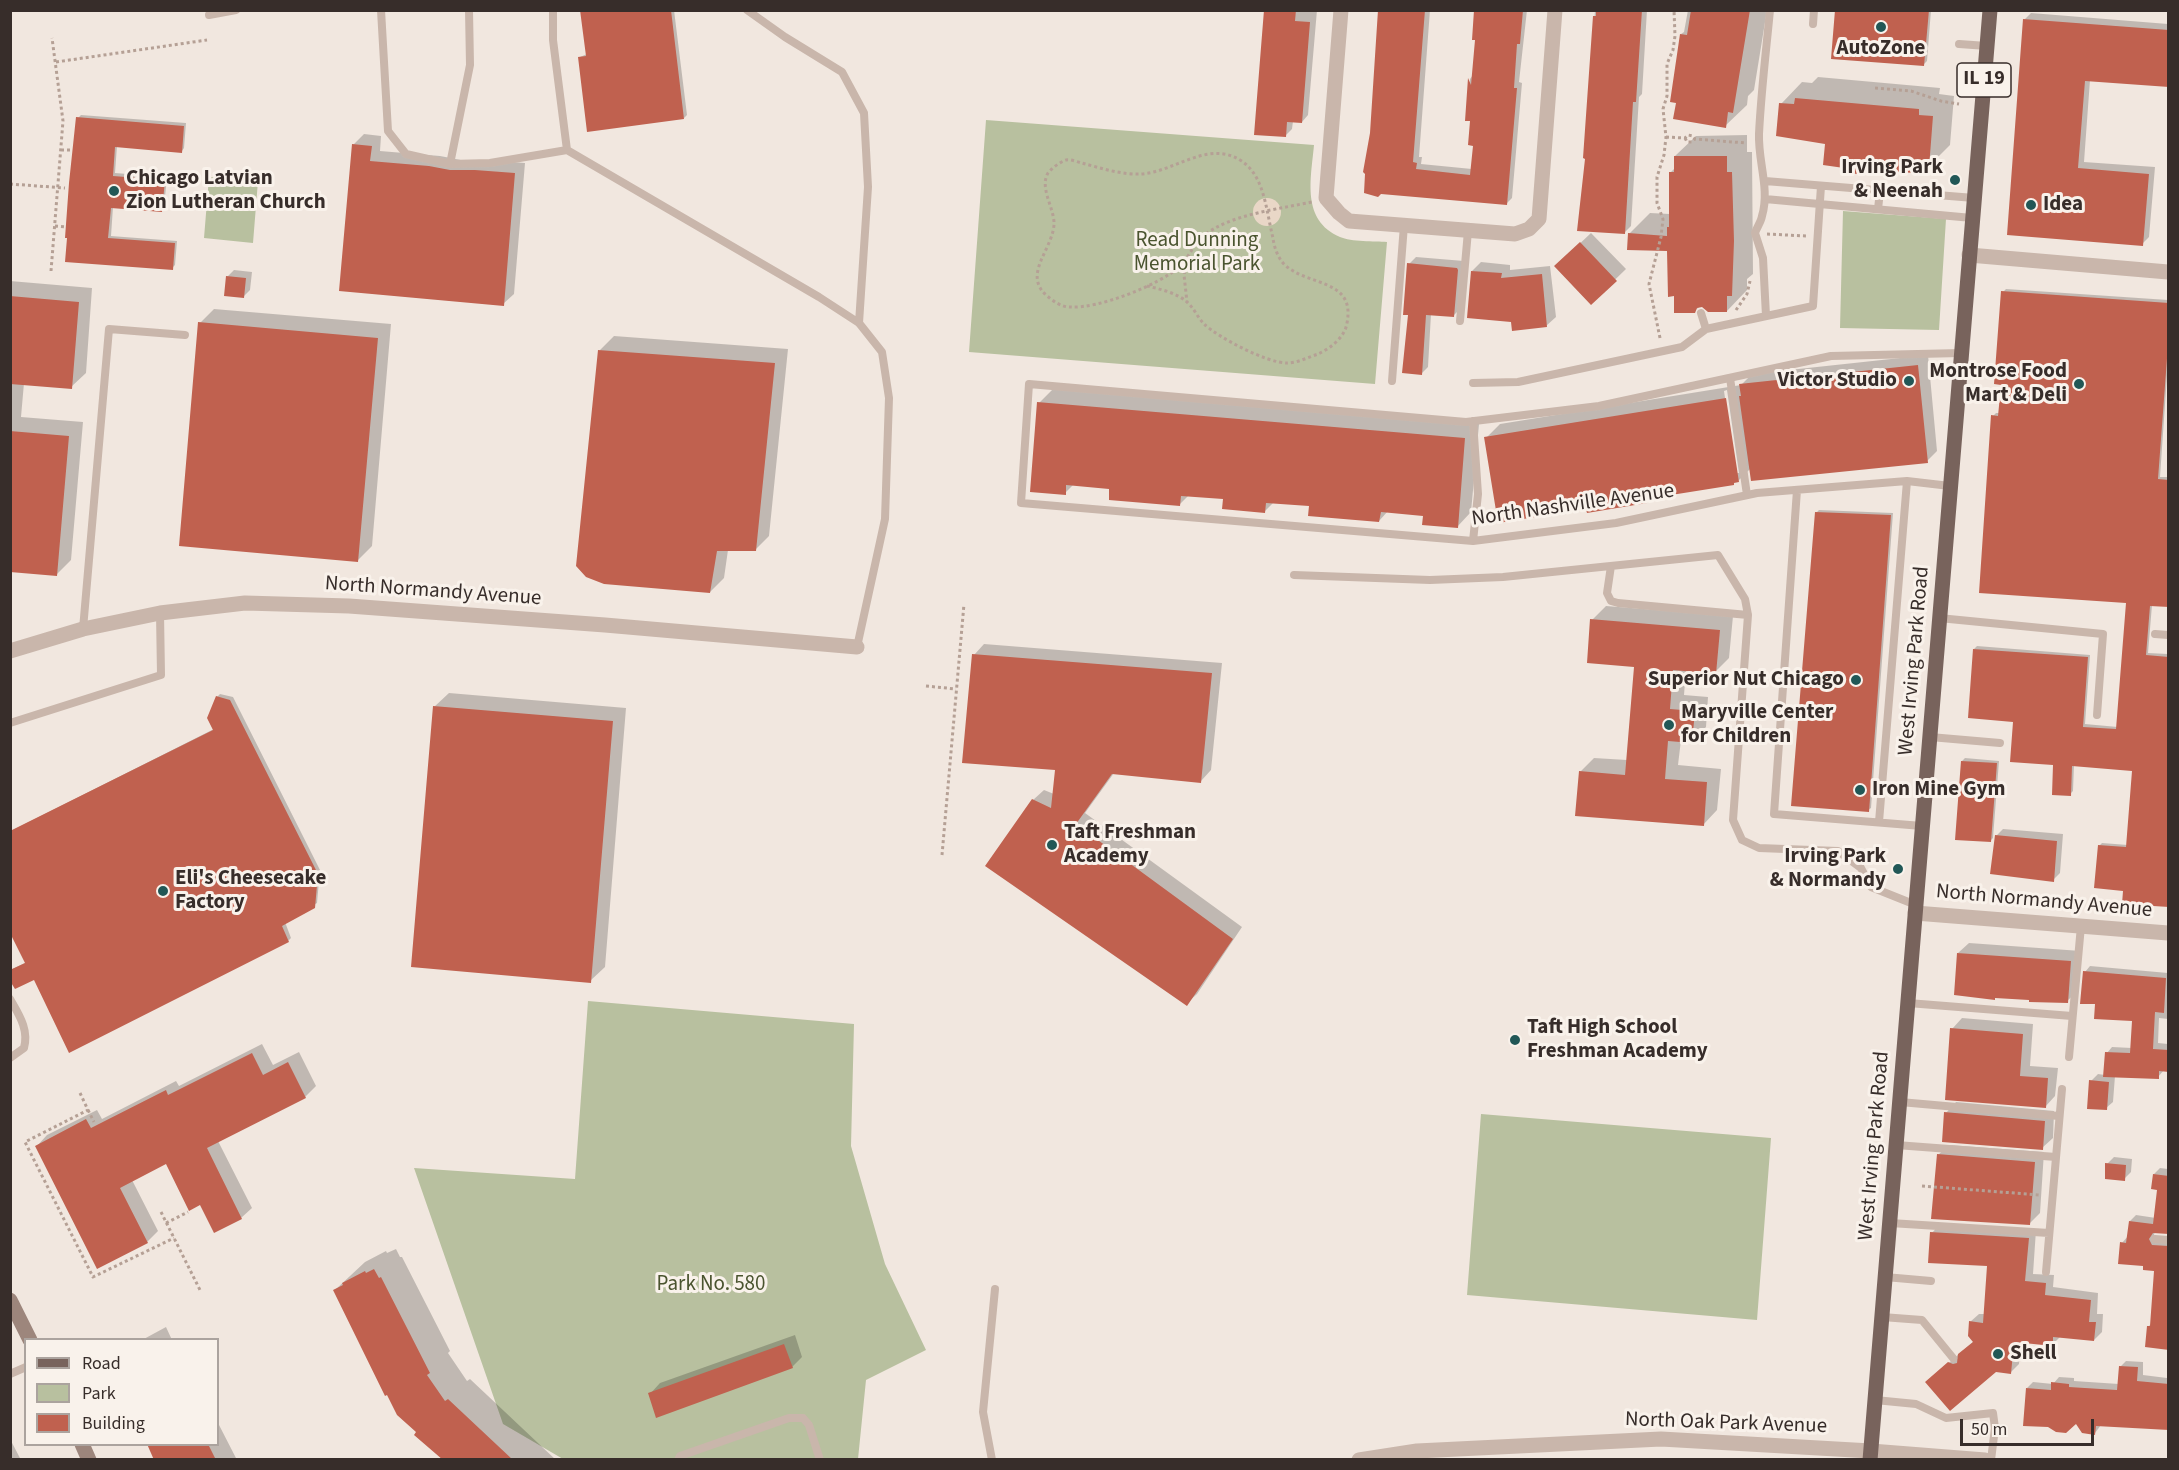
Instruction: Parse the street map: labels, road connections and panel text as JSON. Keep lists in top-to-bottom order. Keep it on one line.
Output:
{"streets":{"main road":["IL 19","West Irving Park Road"],"street":["North Normandy Avenue","North Oak Park Avenue"],"lane":["North Nashville Avenue"]},"crossings":[["North Nashville Avenue","West Irving Park Road"],["North Normandy Avenue","West Irving Park Road"],["West Irving Park Road","North Oak Park Avenue"]],"parks":["Read Dunning Memorial Park","Park No. 580"],"places":["AutoZone","Irving Park & Neenah","Chicago Latvian Zion Lutheran Church","Idea","Victor Studio","Montrose Food Mart & Deli","Superior Nut Chicago","Maryville Center for Children","Iron Mine Gym","Taft Freshman Academy","Irving Park & Normandy","Eli's Cheesecake Factory","Taft High School Freshman Academy","Shell"],"legend":["Road","Park","Building"],"scale_bar":"50 m"}
